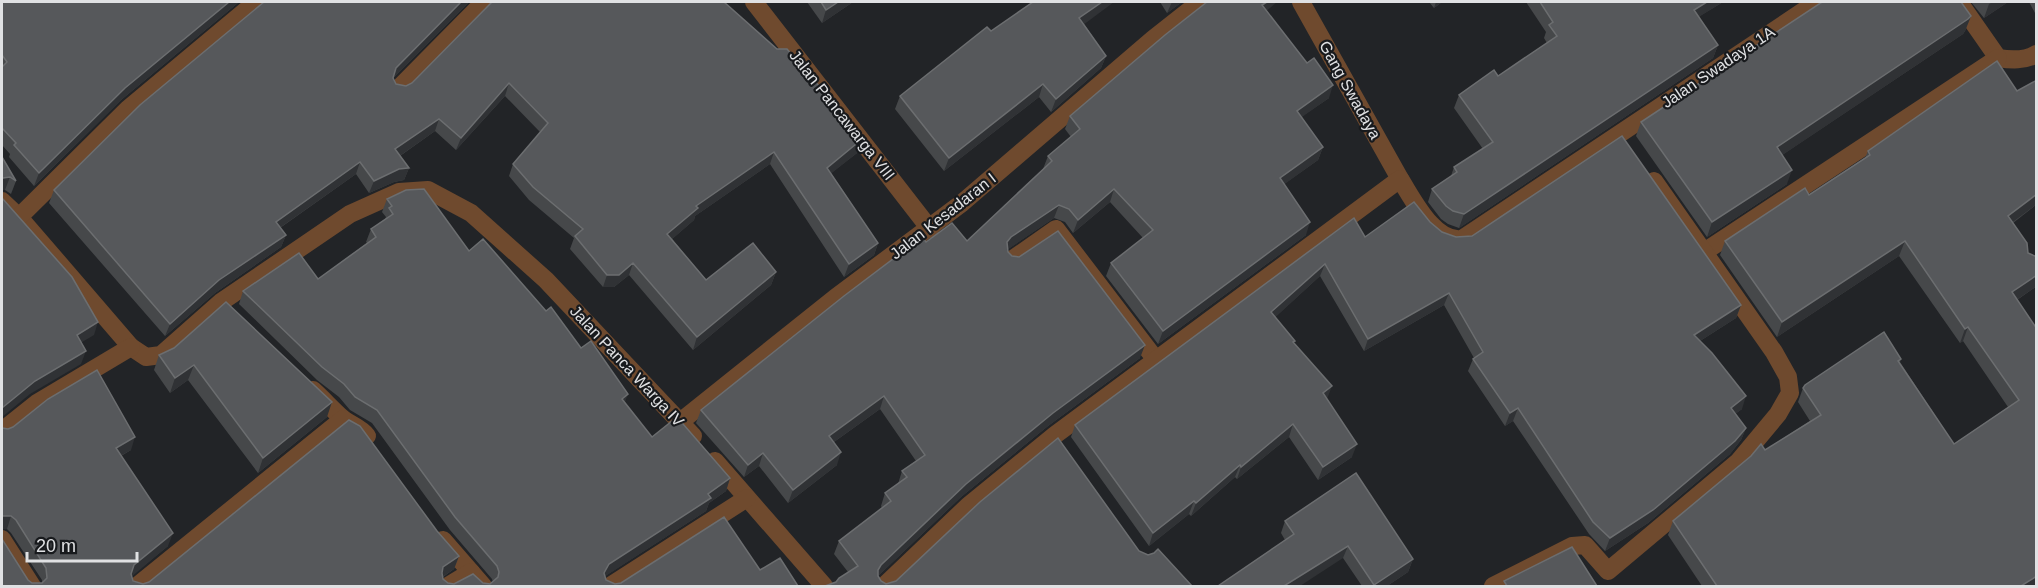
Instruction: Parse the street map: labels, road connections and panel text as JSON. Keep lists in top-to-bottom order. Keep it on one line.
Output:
{"streets":{"street":["Jalan Swadaya 1A","Gang Swadaya","Jalan Pancawarga VIII","Jalan Kesadaran I","Jalan Panca Warga IV"]},"crossings":[["Jalan Swadaya 1A","Gang Swadaya"],["Jalan Pancawarga VIII","Jalan Kesadaran I"],["Jalan Kesadaran I","Jalan Panca Warga IV"]],"scale_bar":"20 m"}
